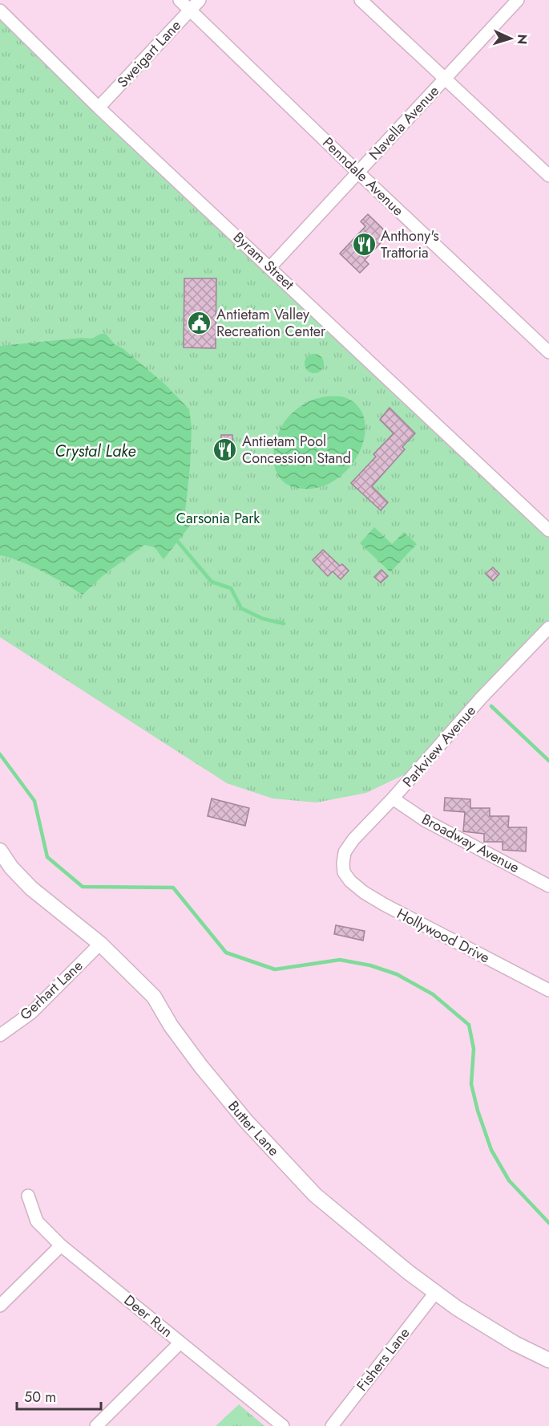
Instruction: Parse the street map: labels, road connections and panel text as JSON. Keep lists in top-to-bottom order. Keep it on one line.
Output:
{"streets":{"street":["Sweigart Lane","Navella Avenue","Penndale Avenue","Byram Street","Parkview Avenue","Broadway Avenue","Hollywood Drive","Gerhart Lane","Butter Lane","Deer Run","Fishers Lane"]},"crossings":[["Sweigart Lane","Penndale Avenue"],["Sweigart Lane","Byram Street"],["Navella Avenue","Penndale Avenue"],["Navella Avenue","Byram Street"],["Parkview Avenue","Broadway Avenue"],["Parkview Avenue","Hollywood Drive"],["Gerhart Lane","Butter Lane"],["Butter Lane","Fishers Lane"]],"water":["Crystal Lake"],"parks":["Carsonia Park"],"places":{"restaurant":["Anthony's Trattoria","Antietam Pool Concession Stand"],"public building":["Antietam Valley Recreation Center"]},"scale_bar":"50 m","north":"right"}
